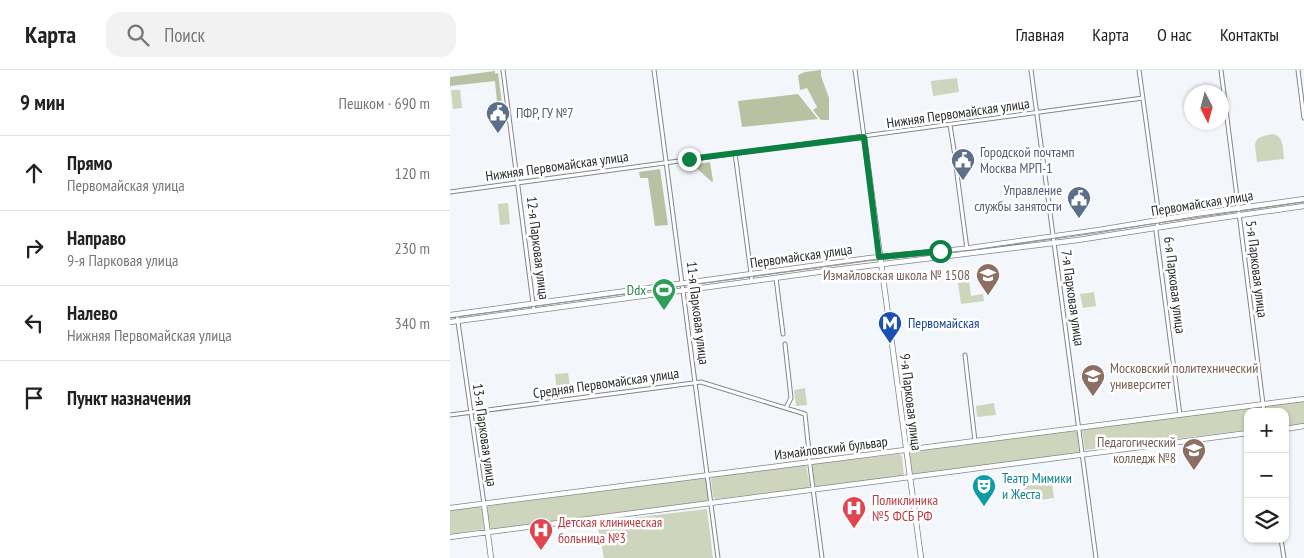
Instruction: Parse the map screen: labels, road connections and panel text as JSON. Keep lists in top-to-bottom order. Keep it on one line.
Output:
{"streets":{"main road":["Первомайская улица","9-я Парковая улица","13-я Парковая улица","Измайловский бульвар"],"street":["Нижняя Первомайская улица","12-я Парковая улица","5-я Парковая улица","6-я Парковая улица","7-я Парковая улица","11-я Парковая улица","Средняя Первомайская улица"]},"crossings":[["Нижняя Первомайская улица","12-я Парковая улица"],["Нижняя Первомайская улица","6-я Парковая улица"],["Нижняя Первомайская улица","7-я Парковая улица"],["Нижняя Первомайская улица","11-я Парковая улица"],["Нижняя Первомайская улица","9-я Парковая улица"],["Первомайская улица","12-я Парковая улица"],["Первомайская улица","5-я Парковая улица"],["Первомайская улица","6-я Парковая улица"],["Первомайская улица","7-я Парковая улица"],["Первомайская улица","11-я Парковая улица"],["Первомайская улица","9-я Парковая улица"],["Первомайская улица","13-я Парковая улица"],["5-я Парковая улица","Измайловский бульвар"],["6-я Парковая улица","Измайловский бульвар"],["7-я Парковая улица","Измайловский бульвар"],["11-я Парковая улица","Средняя Первомайская улица"],["11-я Парковая улица","Измайловский бульвар"],["Средняя Первомайская улица","13-я Парковая улица"],["Средняя Первомайская улица","Измайловский бульвар"],["9-я Парковая улица","Измайловский бульвар"],["13-я Парковая улица","Измайловский бульвар"]],"places":{"public building":["ПФР, ГУ №7","Городской почтамп Москва МРП-1","Управление cлужбы занятости"],"school or university":["Измайловская школа № 1508","Московский политехнический университет","Педагогический колледж №8"],"sports":["Ddx"],"metro station":["Первомайская"],"theatre":["Театр Мимики и Жеста"],"hospital":["Поликлиника №5 ФСБ РФ","Детская клиническая больница №3"]},"north":"bottom","page":{"header":"Карта","search":"Поиск","nav":["Главная","Карта","О нас","Контакты"],"heading":["9 мин","Пешком · 690 m"],"list":[["Прямо","Первомайская улица","120 m"],["Направо","9-я Парковая улица","230 m"],["Налево","Нижняя Первомайская улица","340 m"],"Пункт назначения"],"map_buttons":["+","−"]}}
